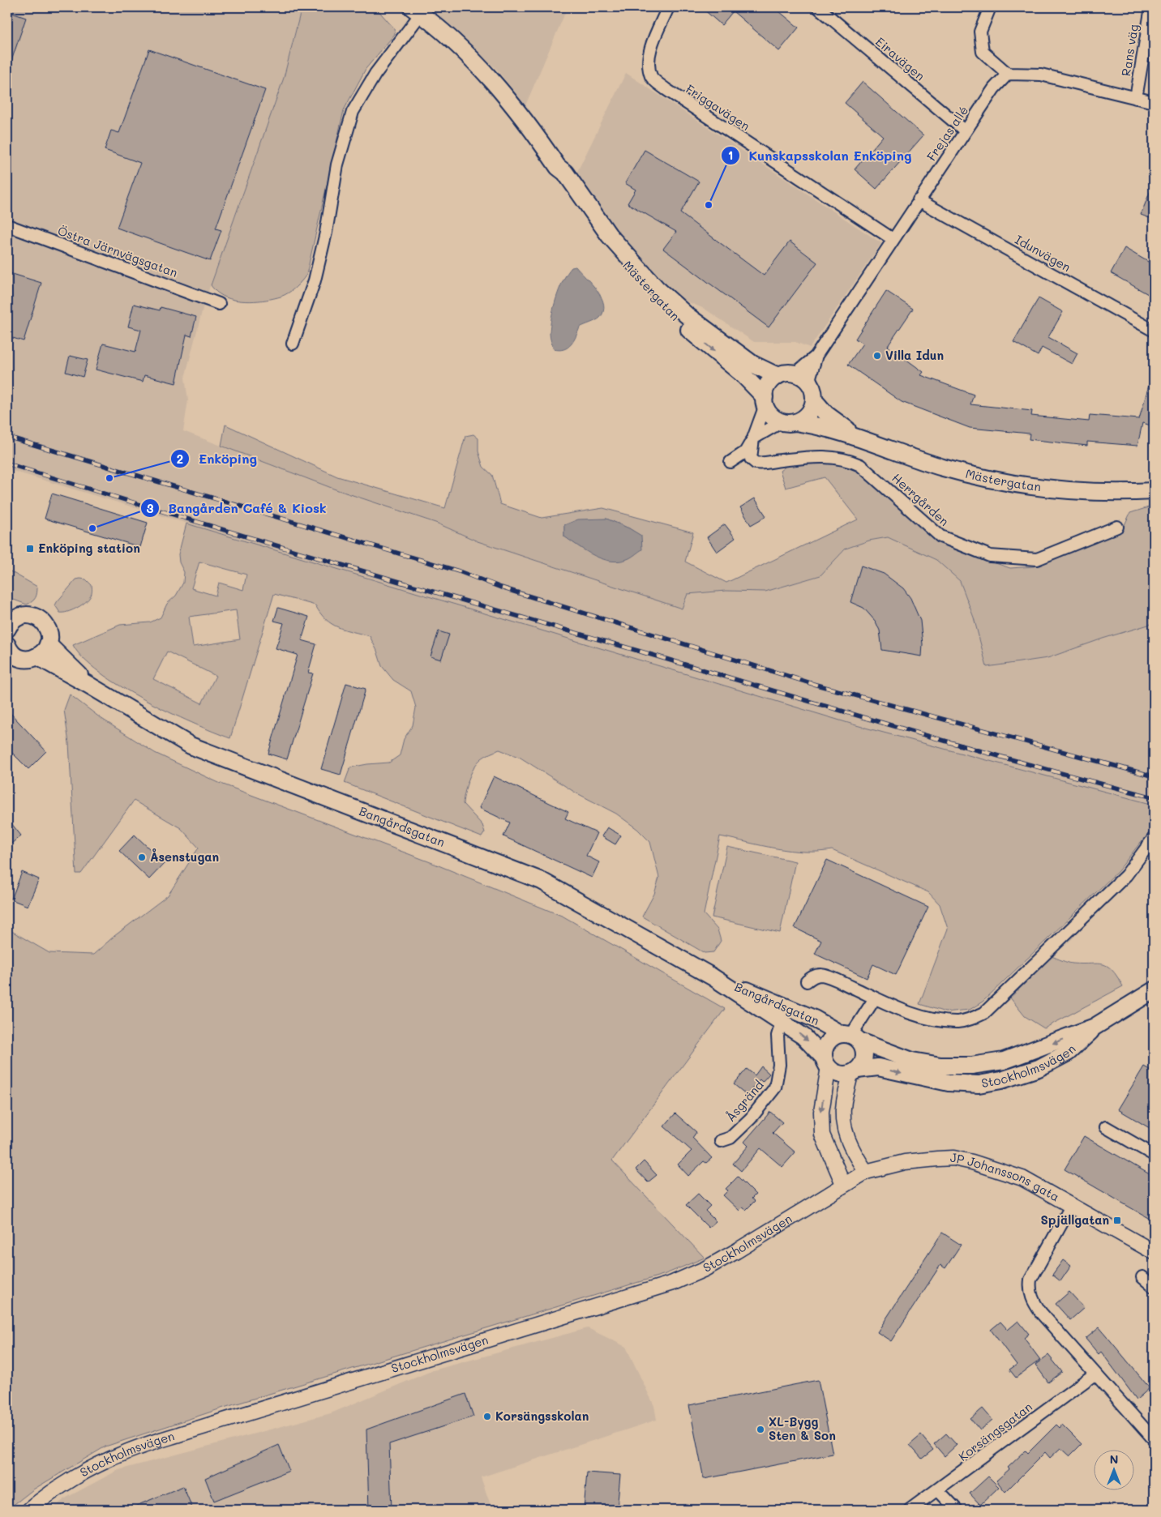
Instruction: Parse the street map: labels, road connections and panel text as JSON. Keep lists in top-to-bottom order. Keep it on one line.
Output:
{"streets":{"main road":["Mästergatan","Bangårdsgatan","Stockholmsvägen"],"street":["Rans väg","Eiravägen","Friggavägen","Frejas allé","Östra Järnvägsgatan","Idunvägen","Herrgården","Åsgränd","JP Johanssons gata","Korsängsgatan"]},"crossings":[["Eiravägen","Frejas allé"],["Friggavägen","Frejas allé"],["Frejas allé","Idunvägen"],["Frejas allé","Mästergatan"],["Bangårdsgatan","Stockholmsvägen"],["Bangårdsgatan","Åsgränd"],["Stockholmsvägen","JP Johanssons gata"]],"places":{"other":["Kunskapsskolan Enköping","Villa Idun","Enköping","Bangården Café & Kiosk","Åsenstugan","Korsängsskolan","XL-Bygg Sten & Son"],"transit":["Enköping station","Spjällgatan"]},"north":"top"}
